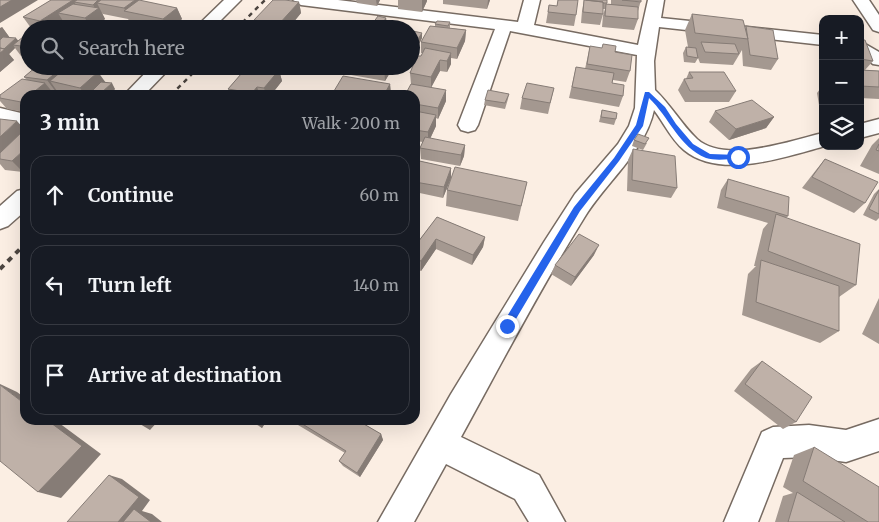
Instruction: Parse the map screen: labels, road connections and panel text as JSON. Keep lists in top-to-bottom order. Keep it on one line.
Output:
{"page":{"map_buttons":["+","−"],"search":"Search here","heading":["3 min","Walk · 200 m"],"list":[["Continue","60 m"],["Turn left","140 m"],"Arrive at destination"]}}
